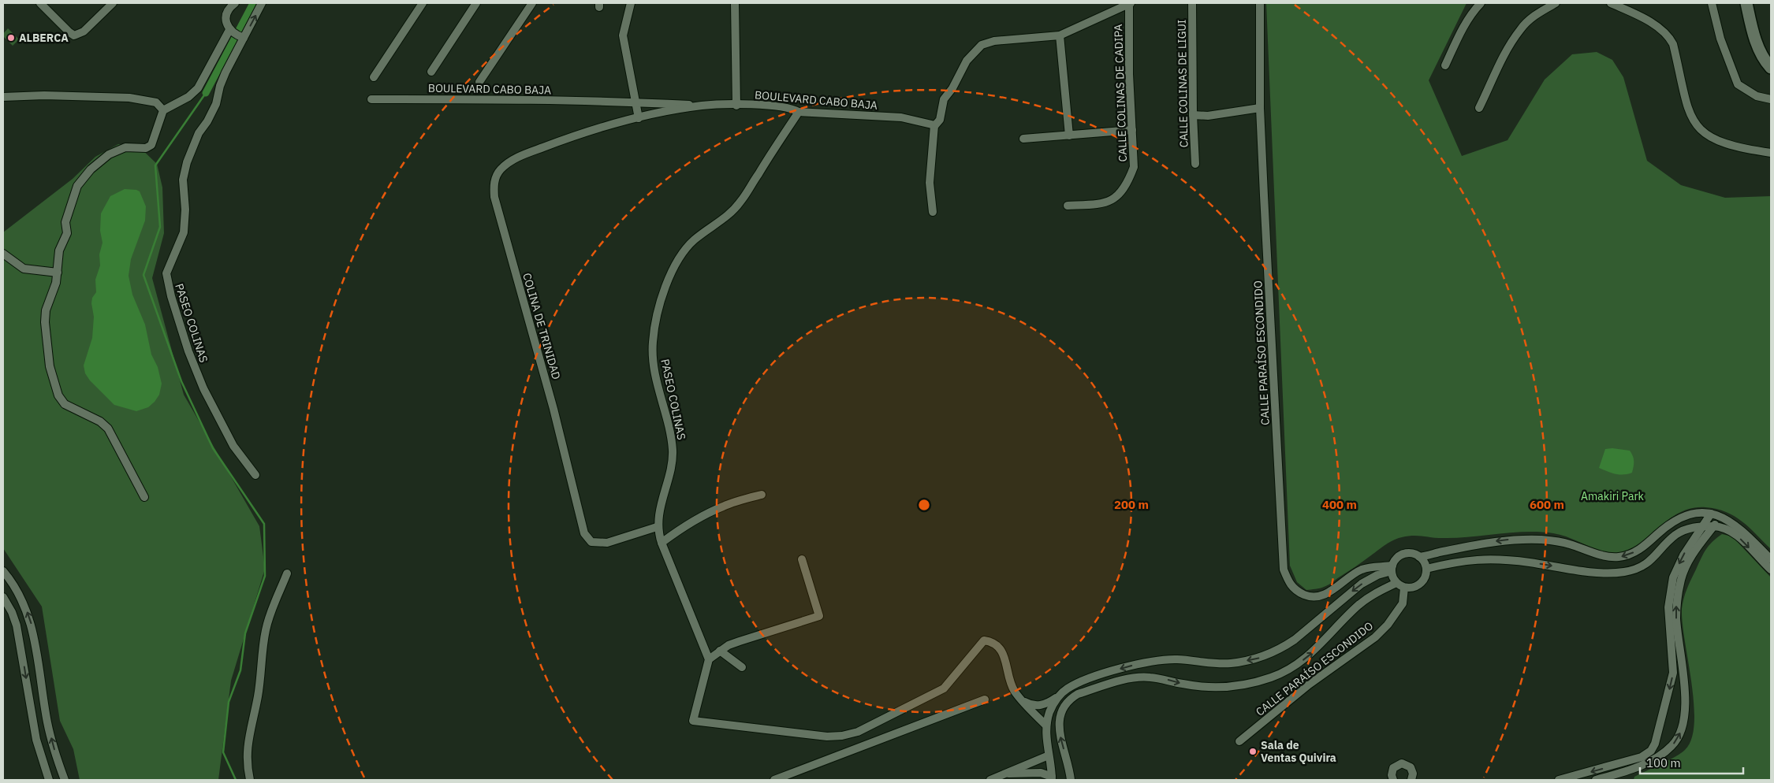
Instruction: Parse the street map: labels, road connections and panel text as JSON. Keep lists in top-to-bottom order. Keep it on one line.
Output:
{"streets":{"street":["CALLE COLINAS DE LIGUI","BOULEVARD CABO BAJA","CALLE COLINAS DE CADIPA","PASEO COLINAS","COLINA DE TRINIDAD","CALLE PARAÍSO ESCONDIDO"]},"crossings":[["BOULEVARD CABO BAJA","PASEO COLINAS"],["BOULEVARD CABO BAJA","COLINA DE TRINIDAD"],["PASEO COLINAS","COLINA DE TRINIDAD"]],"parks":["Amakiri Park"],"places":["ALBERCA","Sala de Ventas Quivira"],"scale_bar":"100 m","rings":["200 m","400 m","600 m"]}
